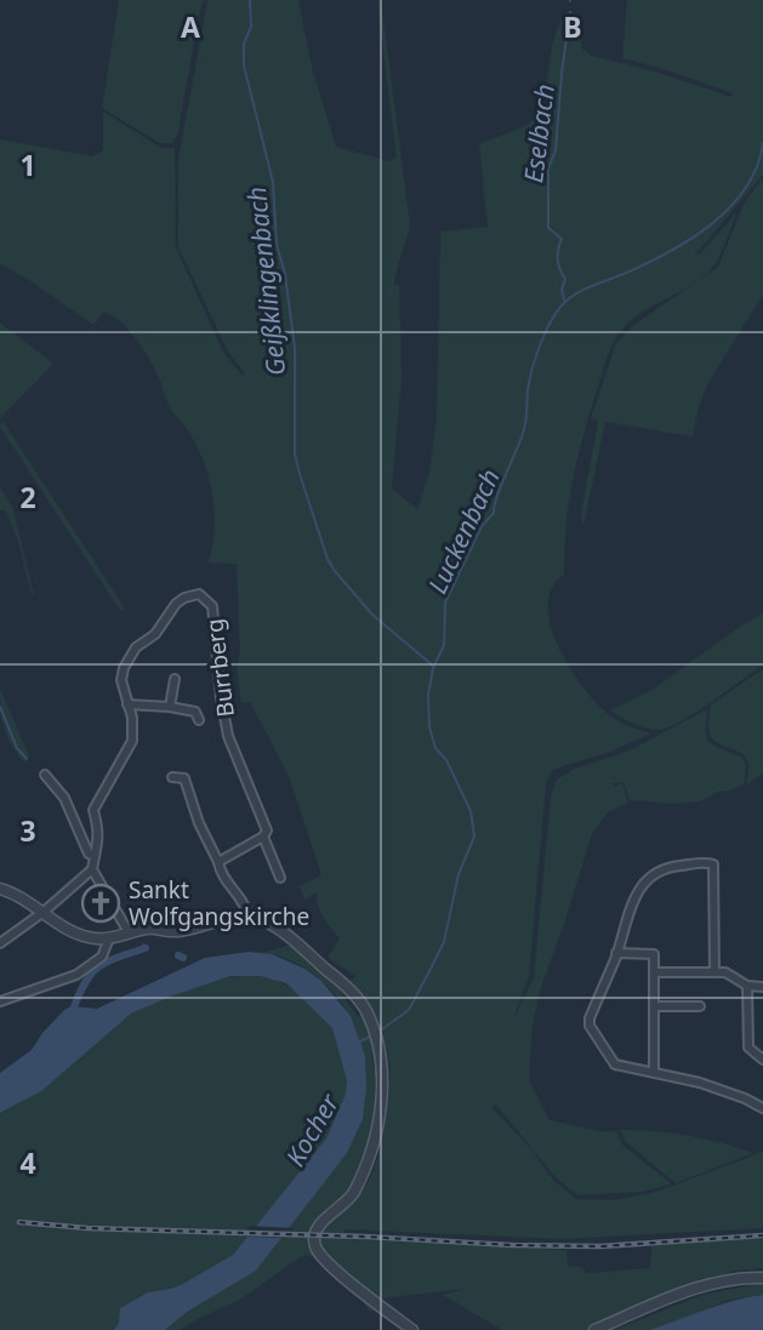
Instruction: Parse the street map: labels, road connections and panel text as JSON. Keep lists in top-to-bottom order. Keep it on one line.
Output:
{"streets":{"street":["Burrberg"]},"water":["Eselbach","Geißklingenbach","Luckenbach","Kocher"],"places":{"church":["Sankt Wolfgangskirche"]},"grid":{"columns":["A","B"],"rows":["1","2","3","4"]}}
